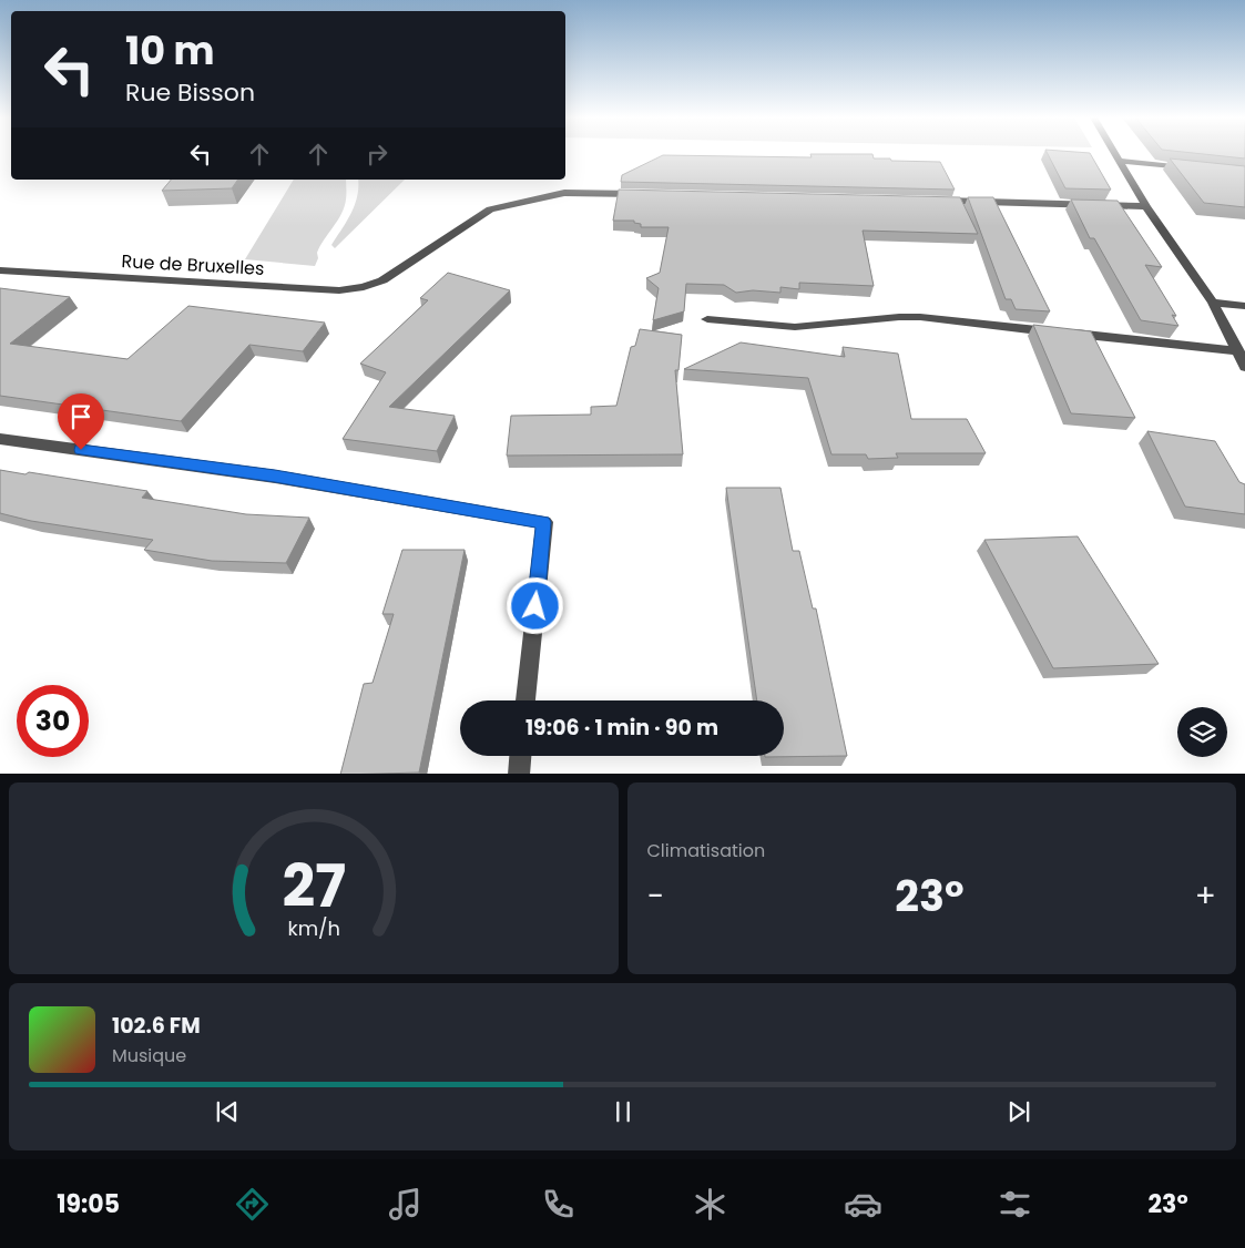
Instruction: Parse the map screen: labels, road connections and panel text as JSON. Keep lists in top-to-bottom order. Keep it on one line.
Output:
{"streets":{"street":["Rue de Bruxelles"]},"page":{"turn":["10 m","Rue Bisson"],"limit":"30","trip":"19:06 · 1 min · 90 m","tile":"Climatisation","heat":["−","23°","+"],"song":["102.6 FM","Musique"],"tabs":["19:05","23°"],"gauge":["27","km/h"]}}
